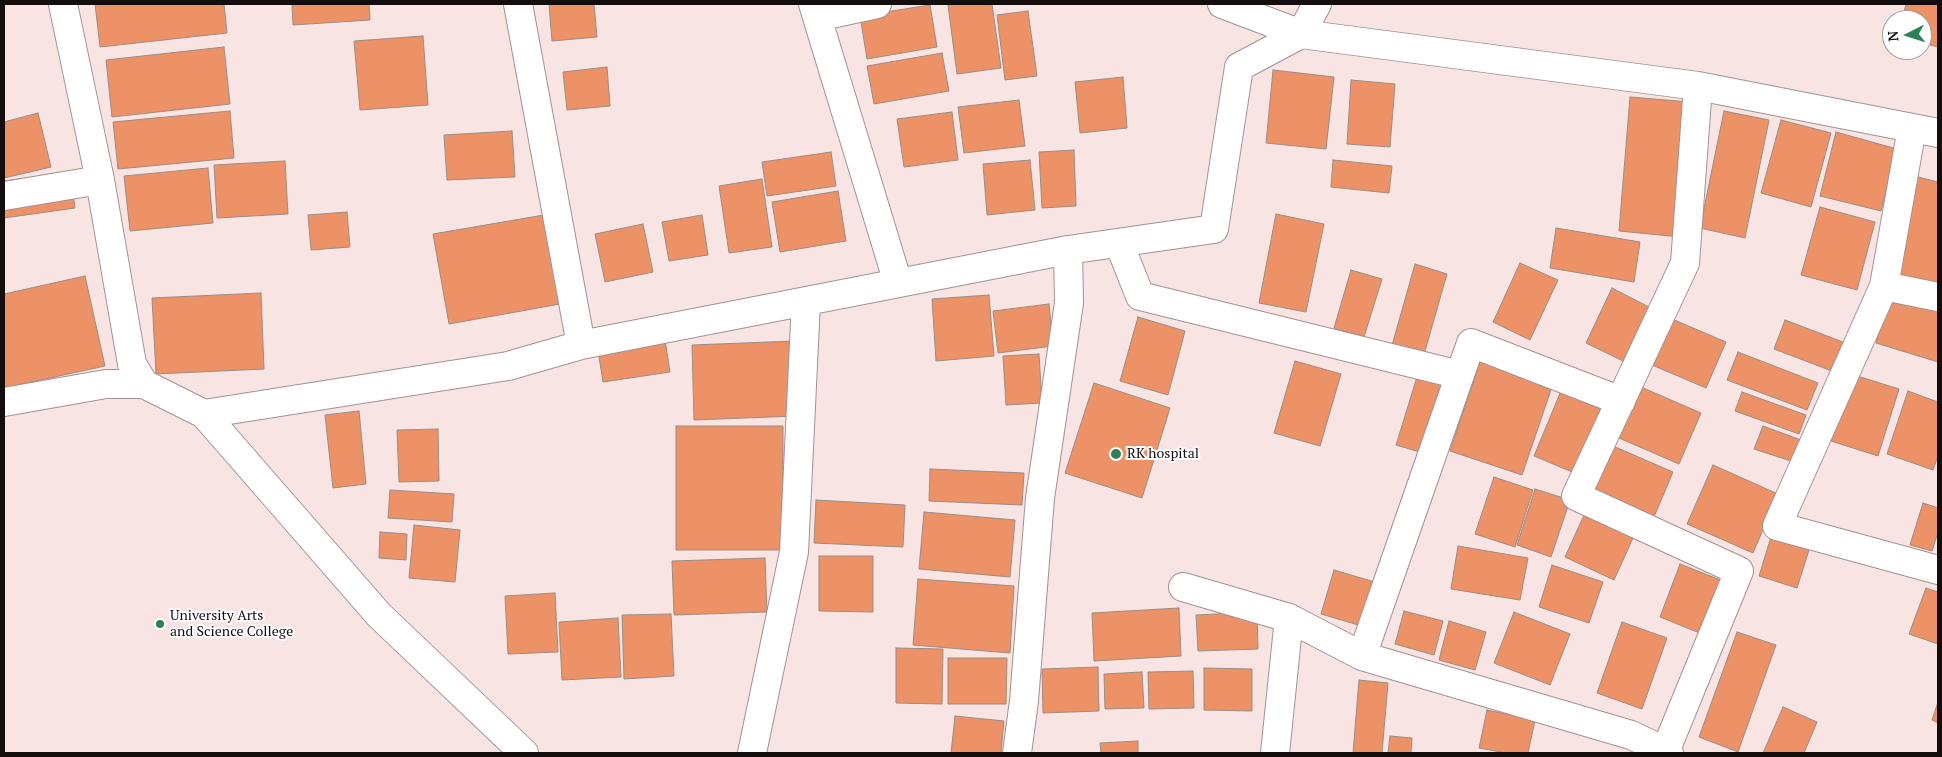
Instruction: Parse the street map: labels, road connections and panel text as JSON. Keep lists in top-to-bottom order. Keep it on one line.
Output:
{"places":["RK hospital","University Arts and Science College"],"north":"left"}
